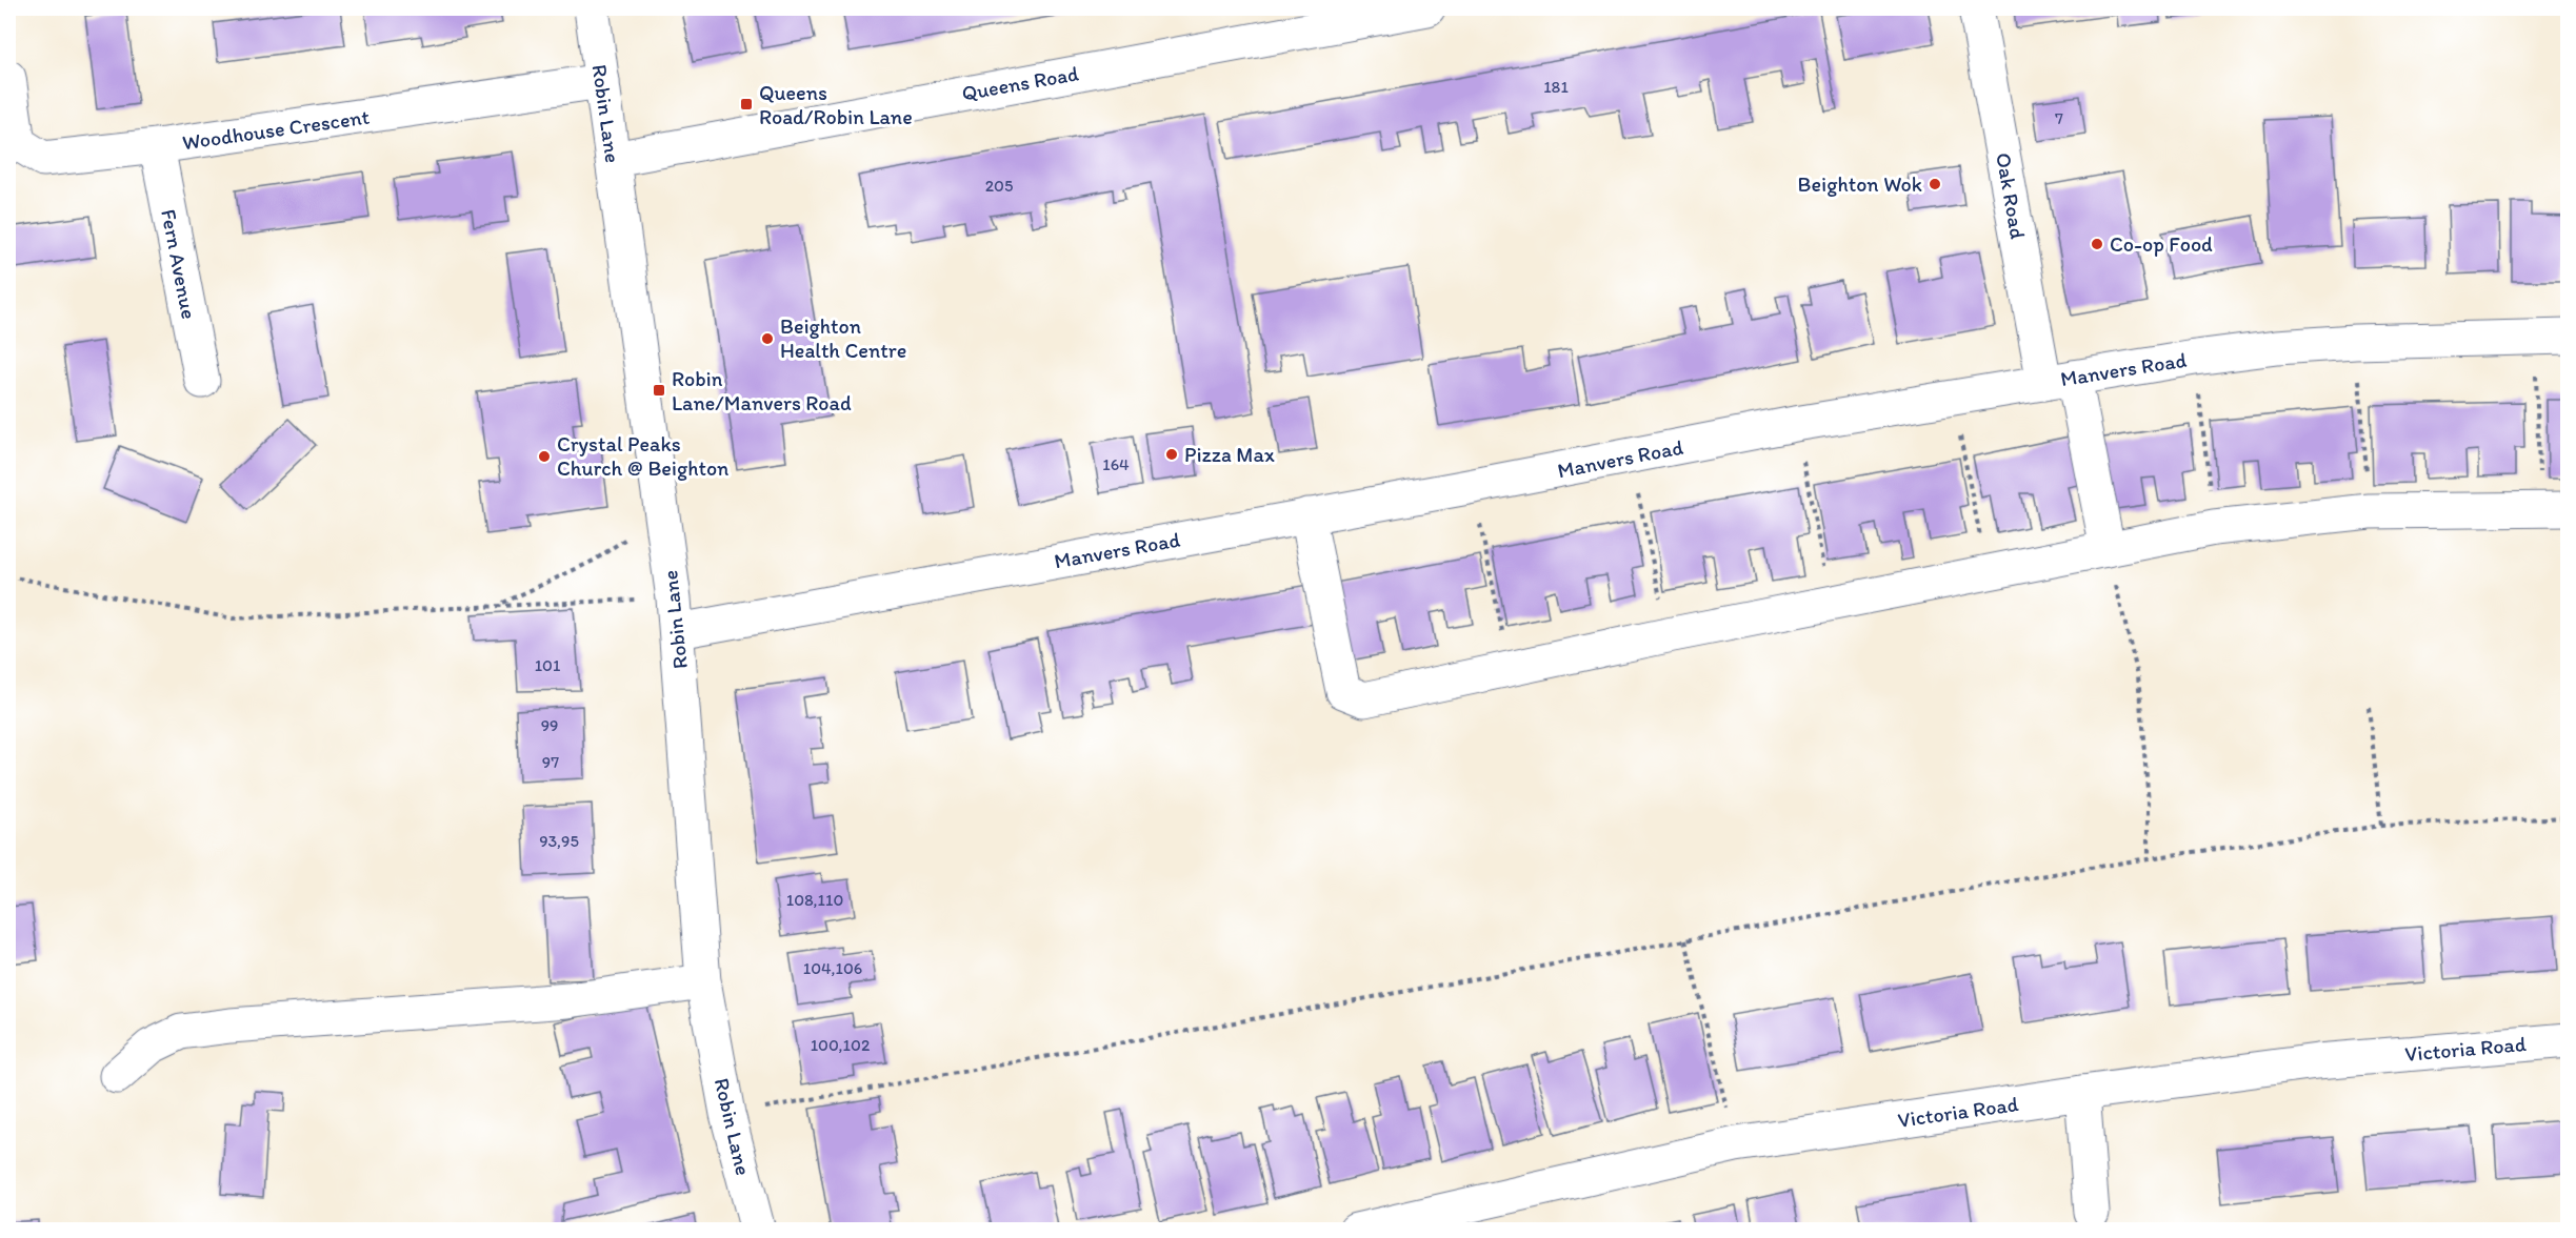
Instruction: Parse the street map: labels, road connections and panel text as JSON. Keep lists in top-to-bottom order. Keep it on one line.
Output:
{"streets":{"street":["Queens Road","Robin Lane","Woodhouse Crescent","Oak Road","Fern Avenue","Manvers Road","Victoria Road"]},"crossings":[["Queens Road","Robin Lane"],["Robin Lane","Woodhouse Crescent"],["Robin Lane","Manvers Road"],["Woodhouse Crescent","Fern Avenue"],["Oak Road","Manvers Road"]],"places":{"transit":["Queens Road/Robin Lane","Robin Lane/Manvers Road"],"other":["Beighton Wok","Co-op Food","Beighton Health Centre","Pizza Max","Crystal Peaks Church @ Beighton"]},"house_numbers":["181","7","205","164","101","99","97","93,95","108,110","104,106","100,102"]}
